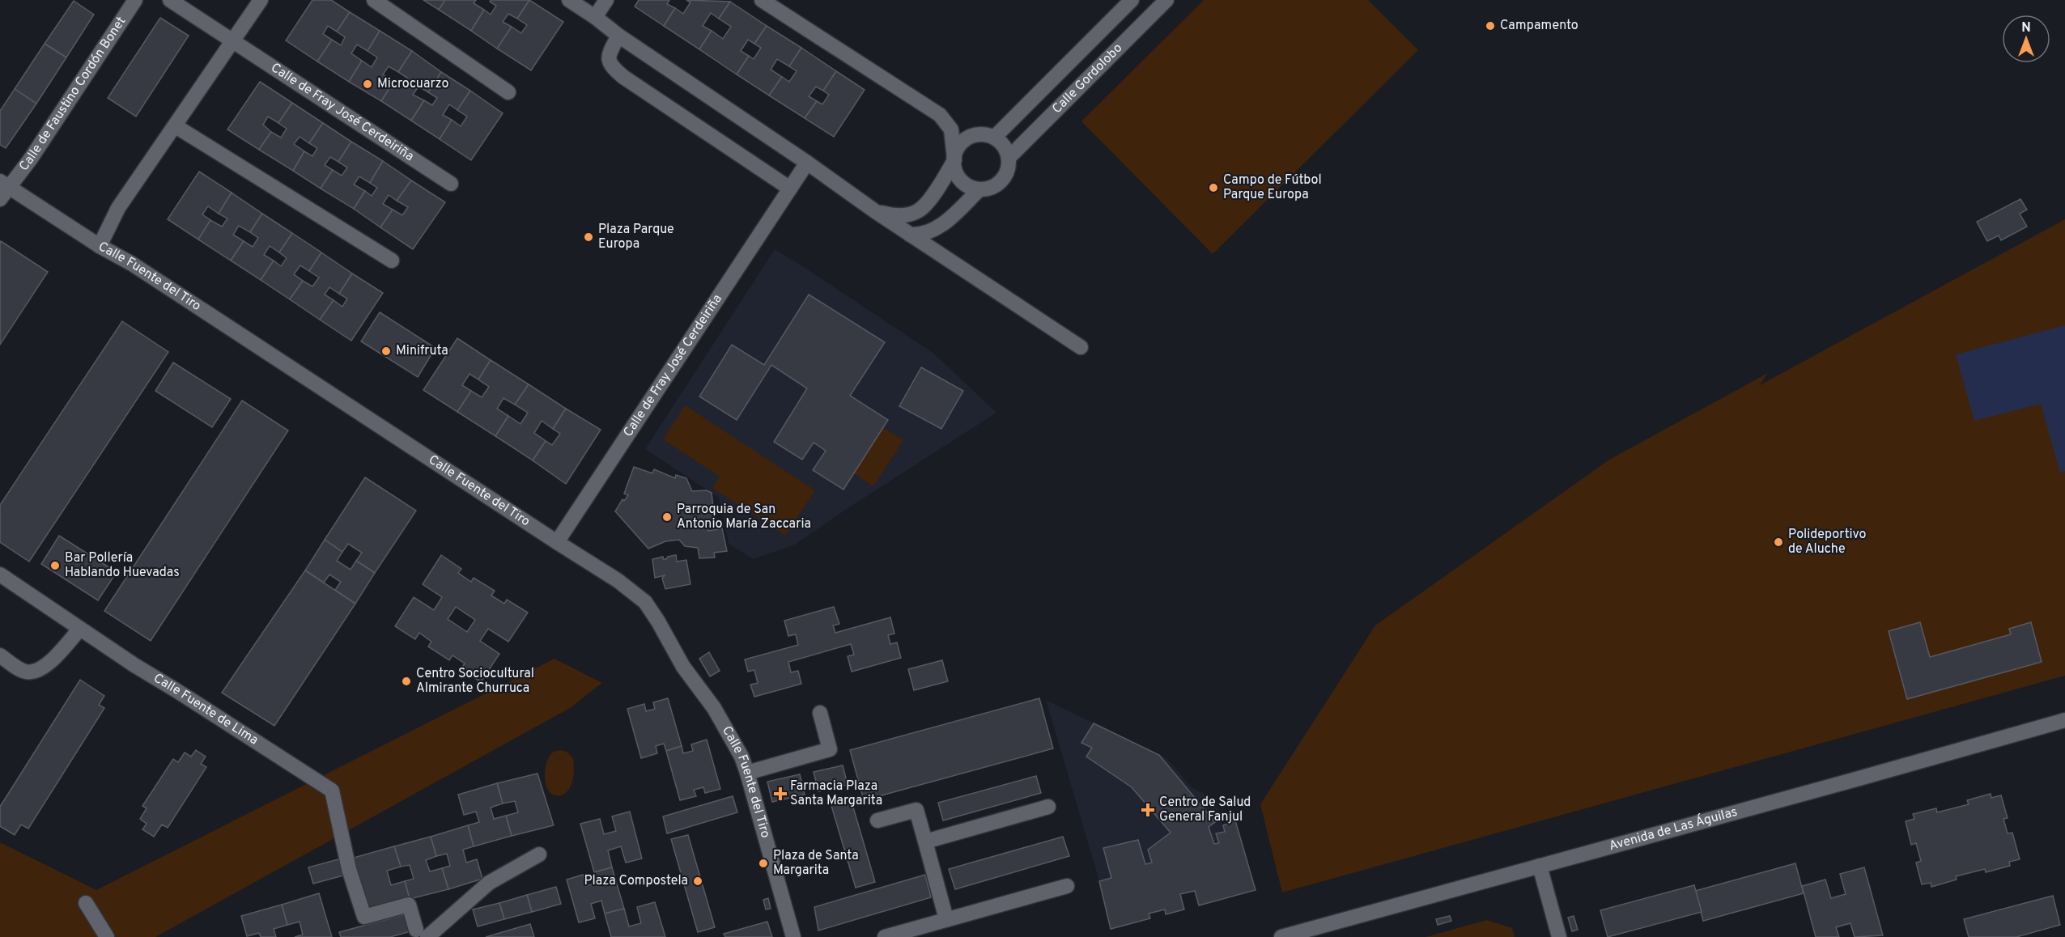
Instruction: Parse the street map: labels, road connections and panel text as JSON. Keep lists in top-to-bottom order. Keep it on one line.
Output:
{"streets":{"street":["Calle Gordolobo","Calle de Faustino Cordón Bonet","Calle de Fray José Cerdeiriña","Calle Fuente del Tiro","Calle Fuente de Lima","Avenida de Las Águilas"]},"crossings":[["Calle de Faustino Cordón Bonet","Calle Fuente del Tiro"],["Calle de Fray José Cerdeiriña","Calle Fuente del Tiro"]],"places":{"other":["Campamento","Microcuarzo","Campo de Fútbol Parque Europa","Plaza Parque Europa","Minifruta","Parroquia de San Antonio María Zaccaria","Polideportivo de Aluche","Bar Pollería Hablando Huevadas","Centro Sociocultural Almirante Churruca","Plaza de Santa Margarita","Plaza Compostela"],"health":["Farmacia Plaza Santa Margarita","Centro de Salud General Fanjul"]},"north":"top"}
